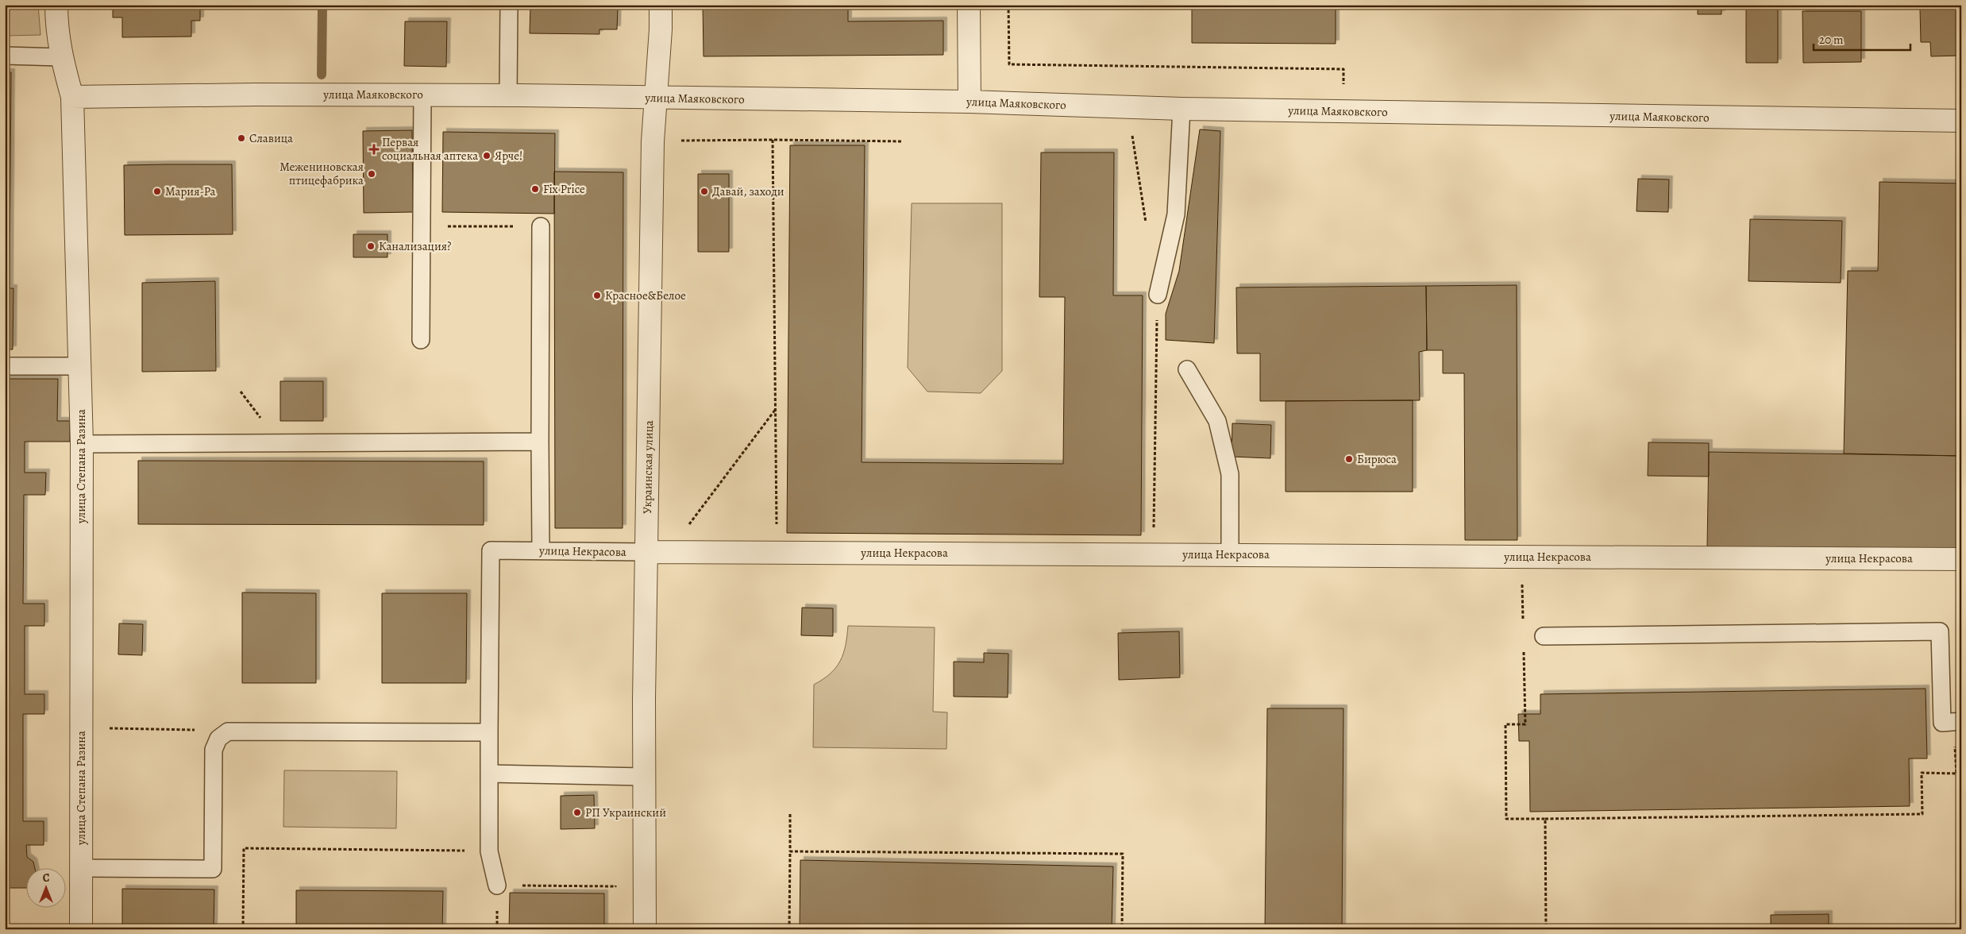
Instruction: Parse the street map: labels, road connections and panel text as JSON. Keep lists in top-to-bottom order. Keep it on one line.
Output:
{"streets":{"street":["улица Маяковского","улица Степана Разина","Украинская улица","улица Некрасова"]},"crossings":[["улица Маяковского","улица Степана Разина"],["улица Маяковского","Украинская улица"],["Украинская улица","улица Некрасова"]],"places":{"other":["Славица","Ярче!","Межениновская птицефабрика","Fix Price","Мария-Ра","Давай, заходи","Канализация?","Красное&Белое","Бирюса","РП Украинский"],"health":["Первая социальная аптека"]},"scale_bar":"20 m","north":"top"}
